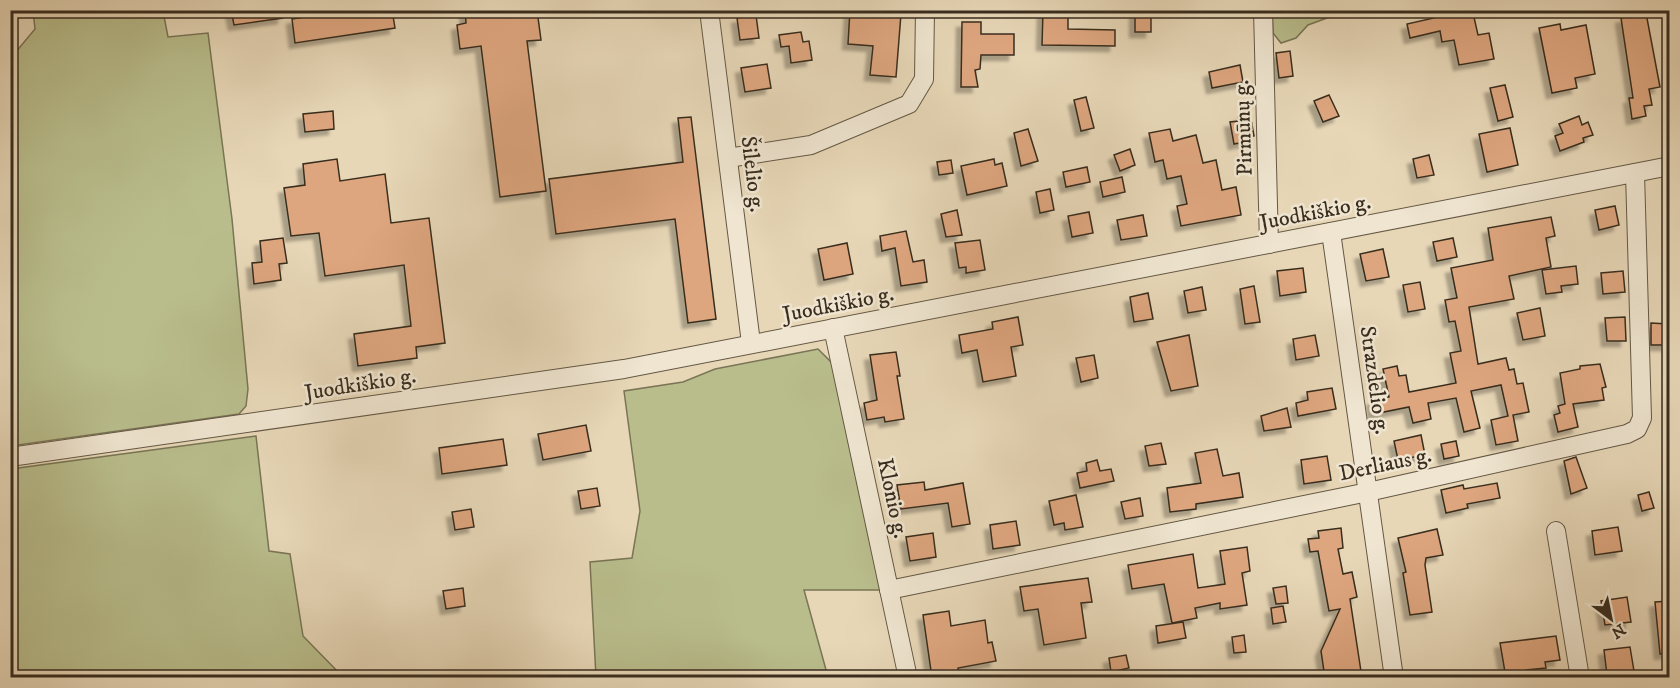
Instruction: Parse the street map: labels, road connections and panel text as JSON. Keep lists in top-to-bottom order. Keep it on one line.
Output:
{"streets":{"street":["Pirmūnų g.","Šilelio g.","Juodkiškio g.","Strazdelio g.","Derliaus g.","Klonio g."]},"crossings":[["Pirmūnų g.","Juodkiškio g."],["Šilelio g.","Juodkiškio g."],["Juodkiškio g.","Strazdelio g."],["Juodkiškio g.","Derliaus g."],["Juodkiškio g.","Klonio g."],["Strazdelio g.","Derliaus g."],["Derliaus g.","Klonio g."]],"north":"bottom right"}
